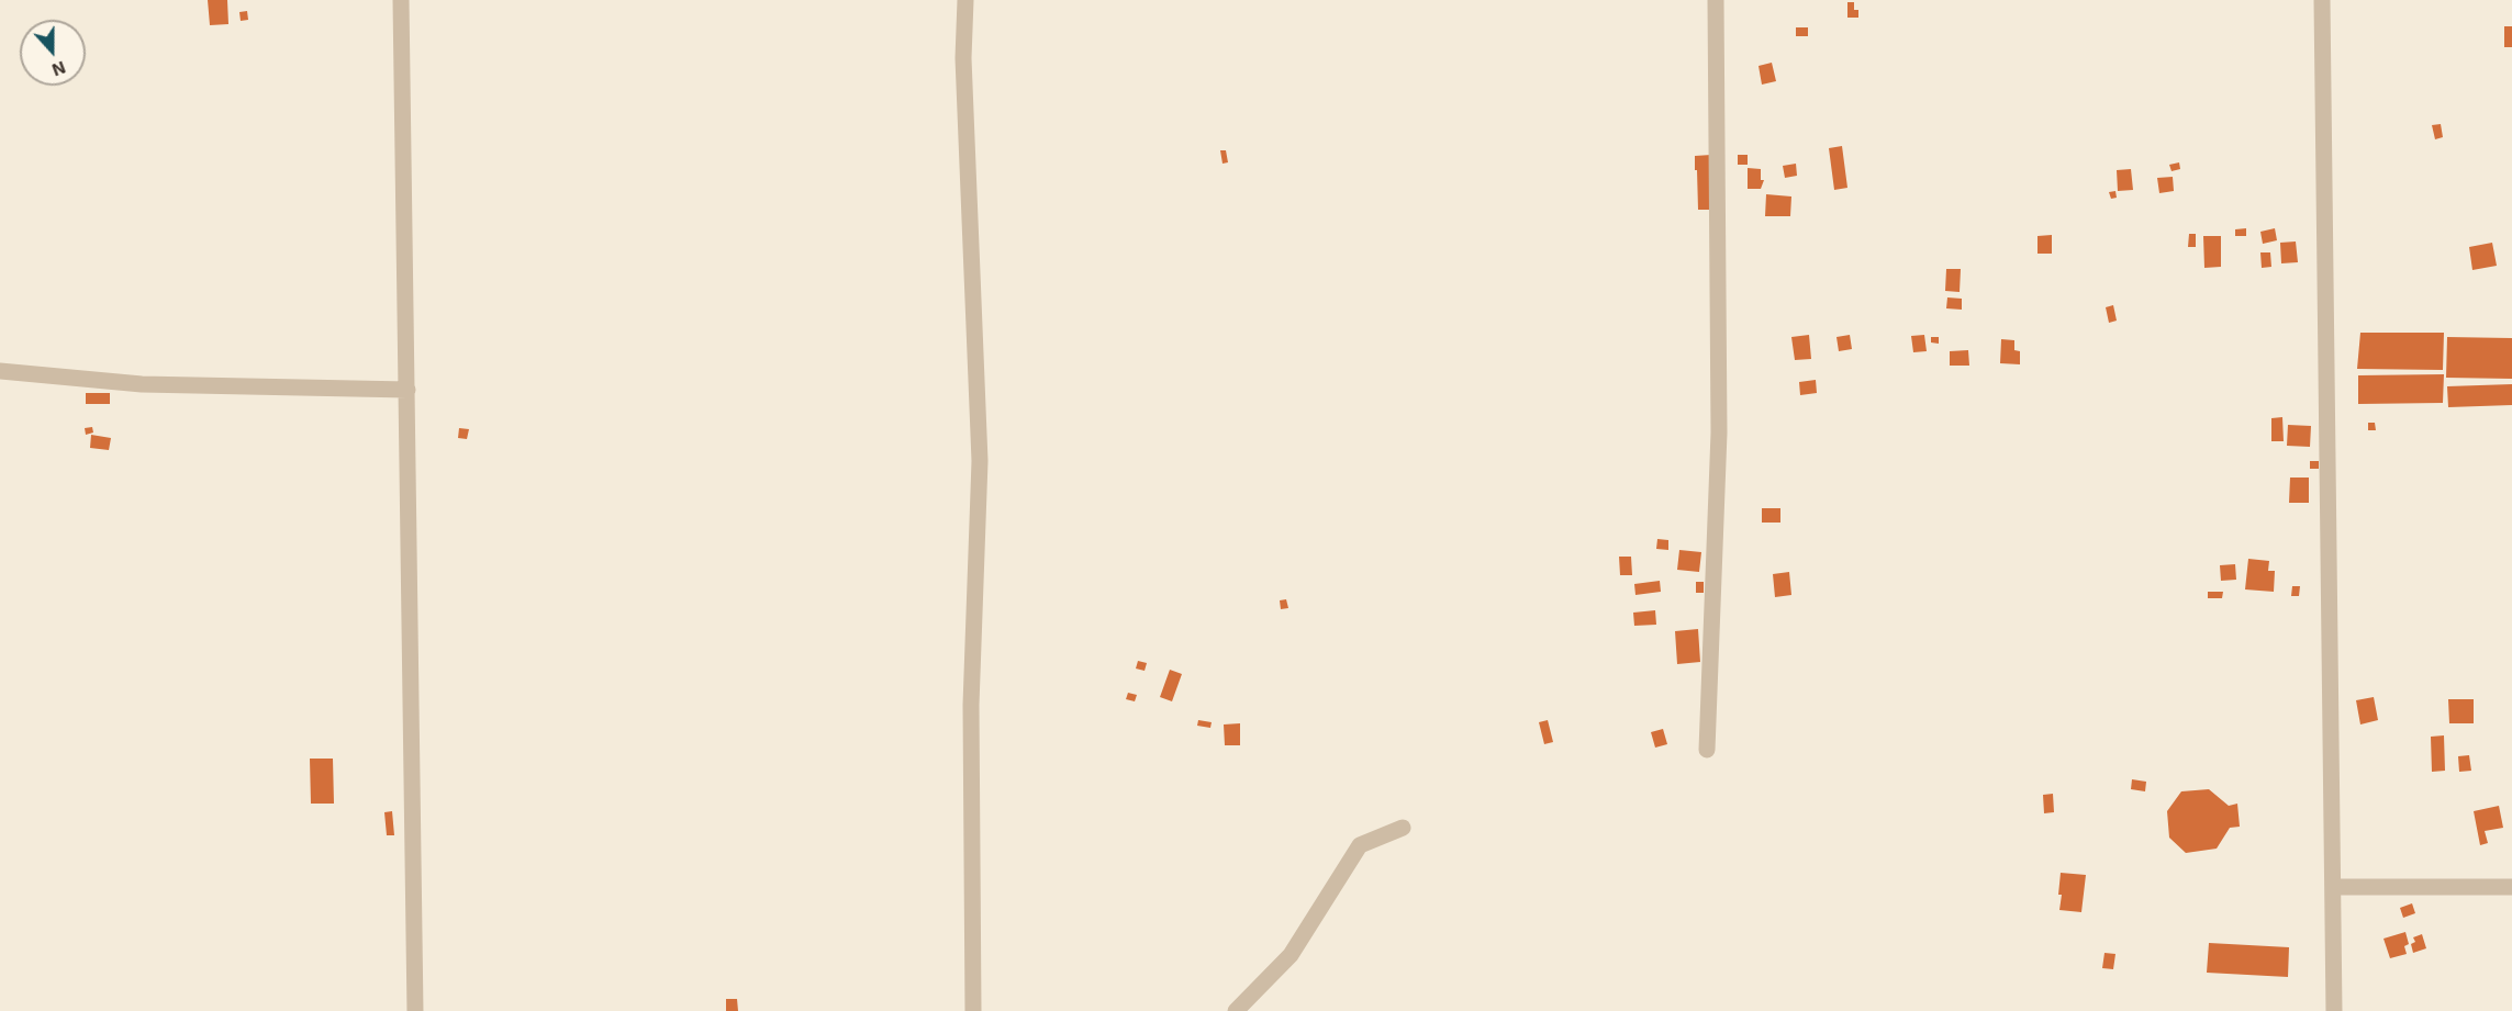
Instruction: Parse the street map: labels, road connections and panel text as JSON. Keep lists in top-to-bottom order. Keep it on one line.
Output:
{"north":"bottom"}
